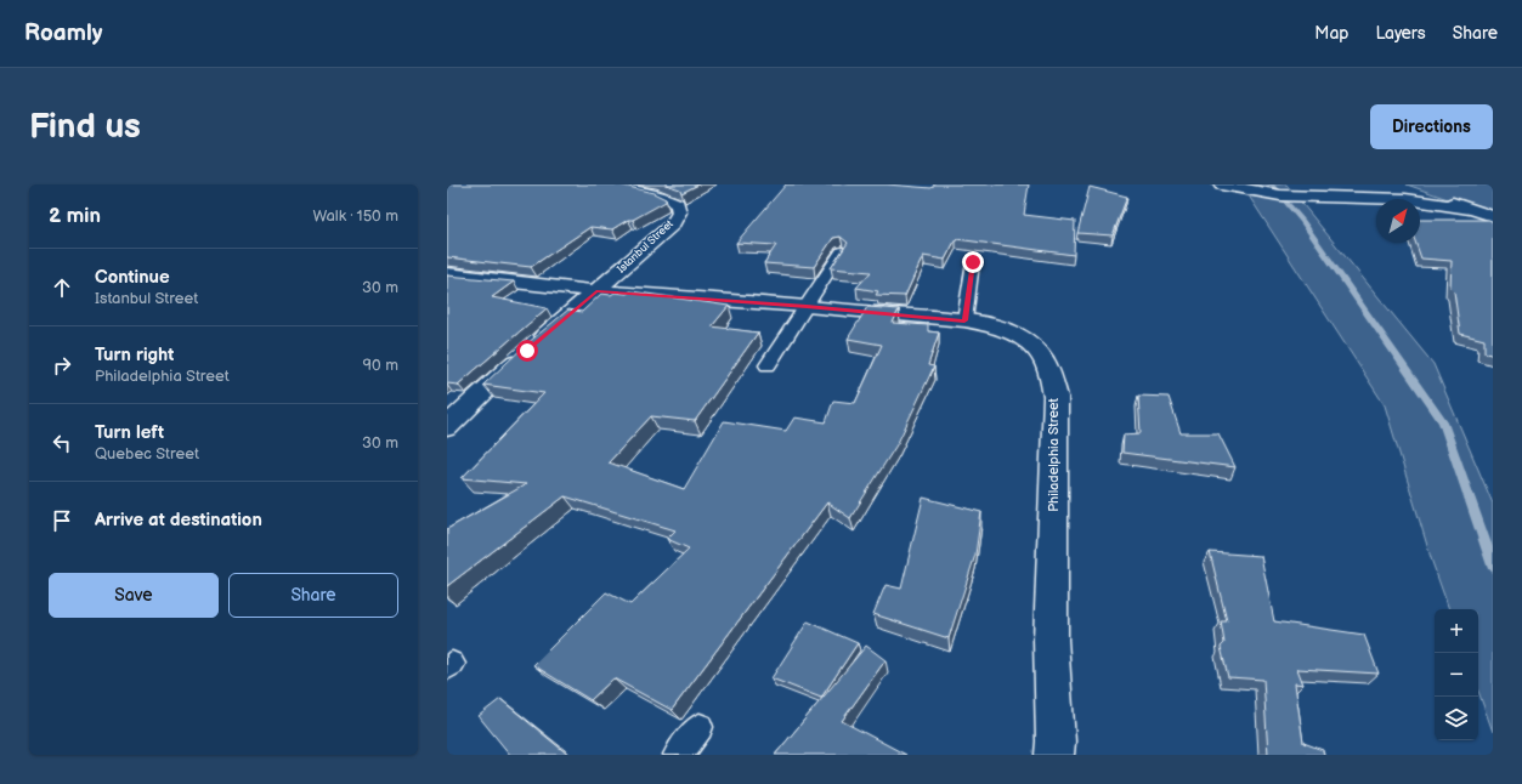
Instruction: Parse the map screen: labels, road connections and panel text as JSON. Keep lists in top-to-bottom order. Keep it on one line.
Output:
{"streets":{"street":["Istanbul Street","Philadelphia Street"]},"crossings":[["Istanbul Street","Philadelphia Street"]],"north":"top right","page":{"header":"Roamly","nav":["Map","Layers","Share"],"buttons":["Directions",["Save","Share"]],"title":"Find us","heading":["2 min","Walk · 150 m"],"list":[["Continue","Istanbul Street","30 m"],["Turn right","Philadelphia Street","90 m"],["Turn left","Quebec Street","30 m"],"Arrive at destination"],"map_buttons":["+","−"]}}
